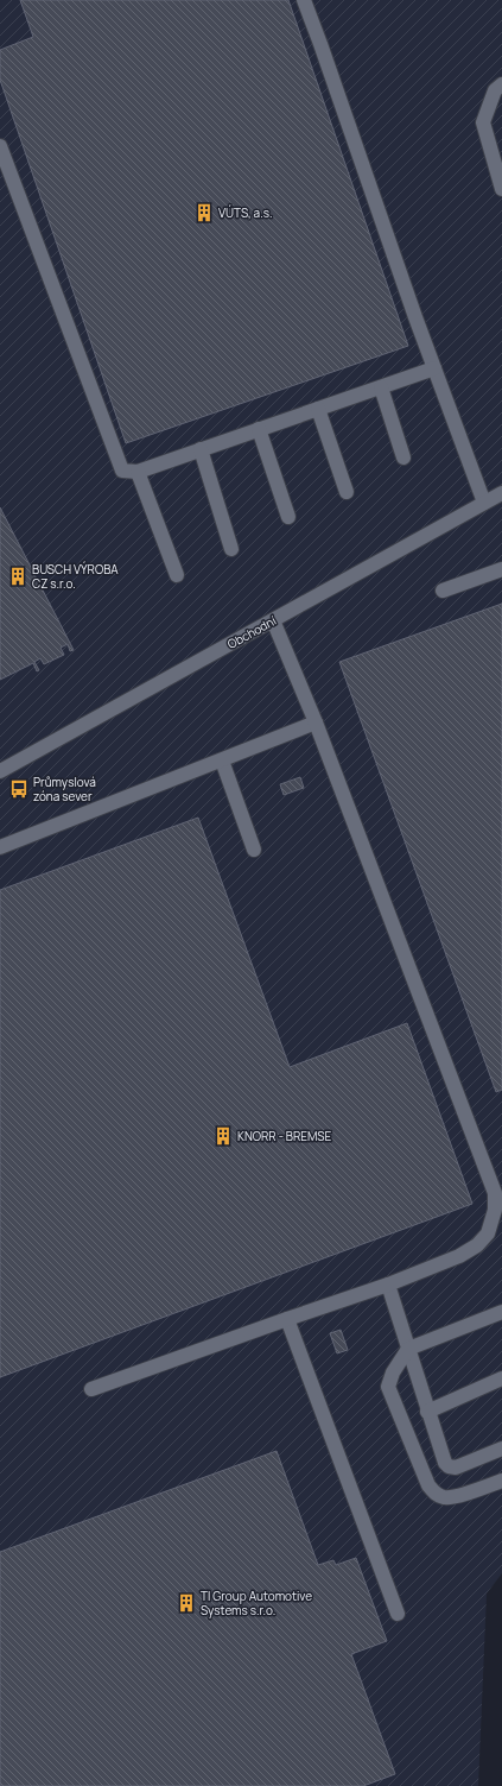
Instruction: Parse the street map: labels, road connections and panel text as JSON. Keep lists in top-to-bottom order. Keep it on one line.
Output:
{"streets":{"street":["Obchodní"]},"places":{"building":["VÚTS, a.s.","BUSCH VÝROBA CZ s.r.o.","KNORR - BREMSE","TI Group Automotive Systems s.r.o."],"bus stop":["Průmyslová zóna sever"]}}
